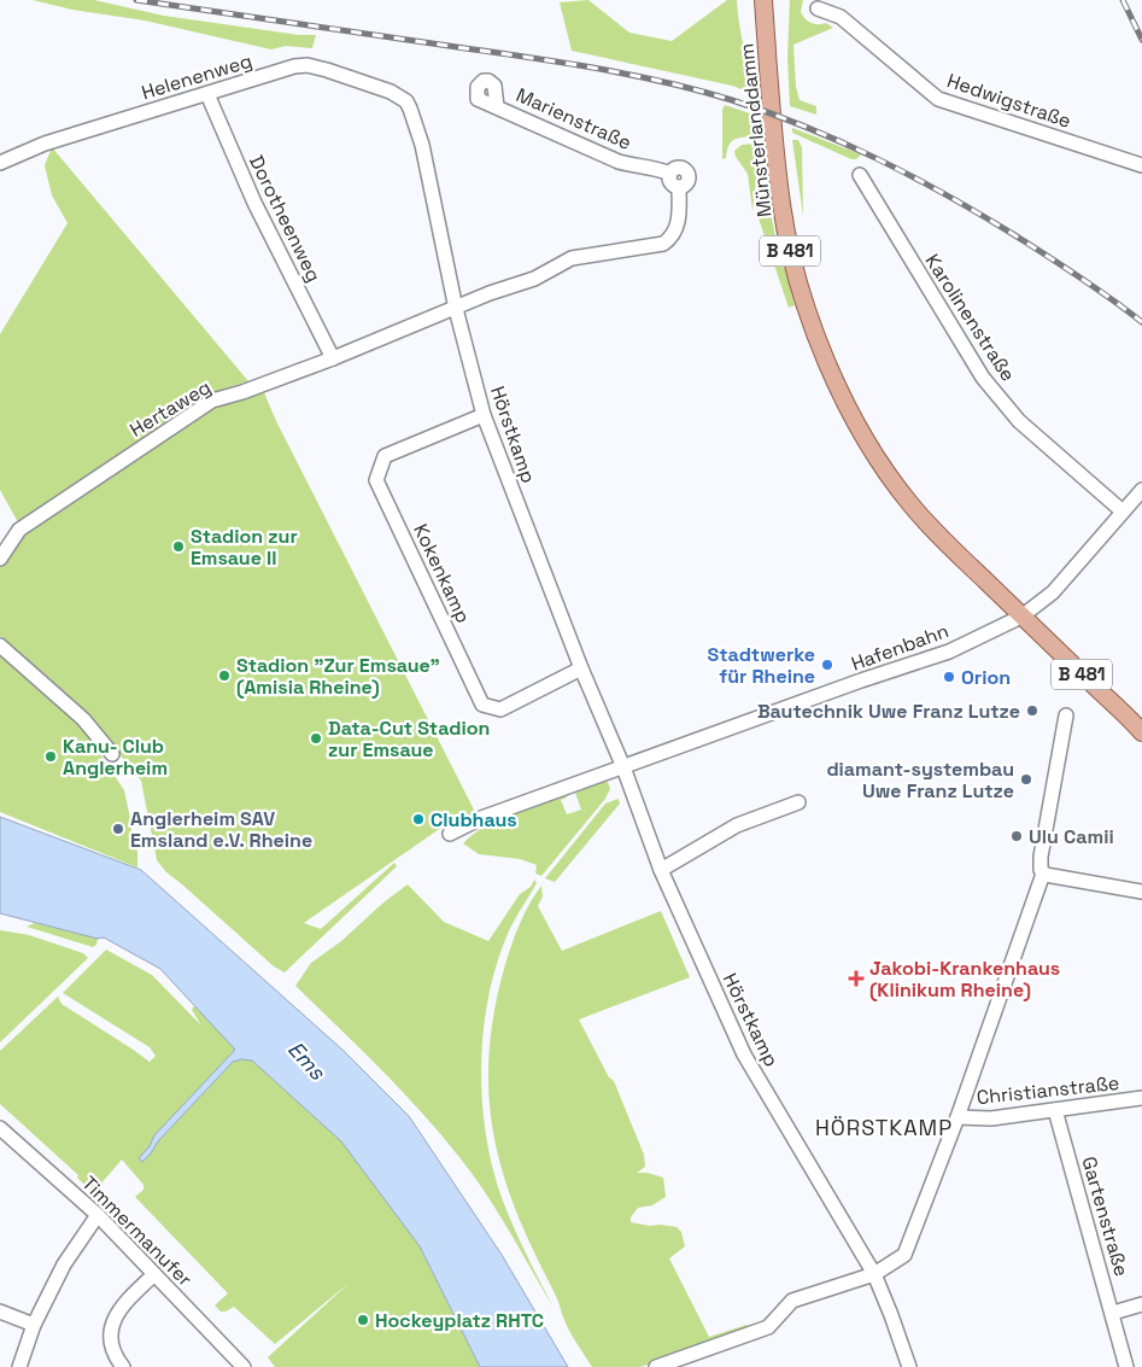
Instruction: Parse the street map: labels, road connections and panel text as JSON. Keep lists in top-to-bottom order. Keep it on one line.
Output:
{"streets":{"main road":["Münsterlanddamm","B 481"],"street":["Helenenweg","Hedwigstraße","Marienstraße","Dorotheenweg","Karolinenstraße","Hertaweg","Hörstkamp","Kokenkamp","Hafenbahn","Christianstraße","Gartenstraße","Timmermanufer"]},"crossings":[["Helenenweg","Dorotheenweg"],["Helenenweg","Hörstkamp"],["Marienstraße","Hertaweg"],["Marienstraße","Hörstkamp"],["Münsterlanddamm","B 481"],["Münsterlanddamm","Hafenbahn"],["Dorotheenweg","Hertaweg"],["B 481","Hafenbahn"],["Karolinenstraße","Hafenbahn"],["Hertaweg","Hörstkamp"],["Hörstkamp","Kokenkamp"],["Hörstkamp","Hafenbahn"],["Christianstraße","Gartenstraße"]],"districts":["HÖRSTKAMP"],"water":["Ems"],"places":{"other":["Stadion zur Emsaue II","Stadtwerke für Rheine","Stadion \"Zur Emsaue\" (Amisia Rheine)","Orion","Bautechnik Uwe Franz Lutze","Data-Cut Stadion zur Emsaue","Kanu- Club Anglerheim","diamant-systembau Uwe Franz Lutze","Clubhaus","Anglerheim SAV Emsland e.V. Rheine","Ulu Camii","Hockeyplatz RHTC"],"health":["Jakobi-Krankenhaus (Klinikum Rheine)"]}}
